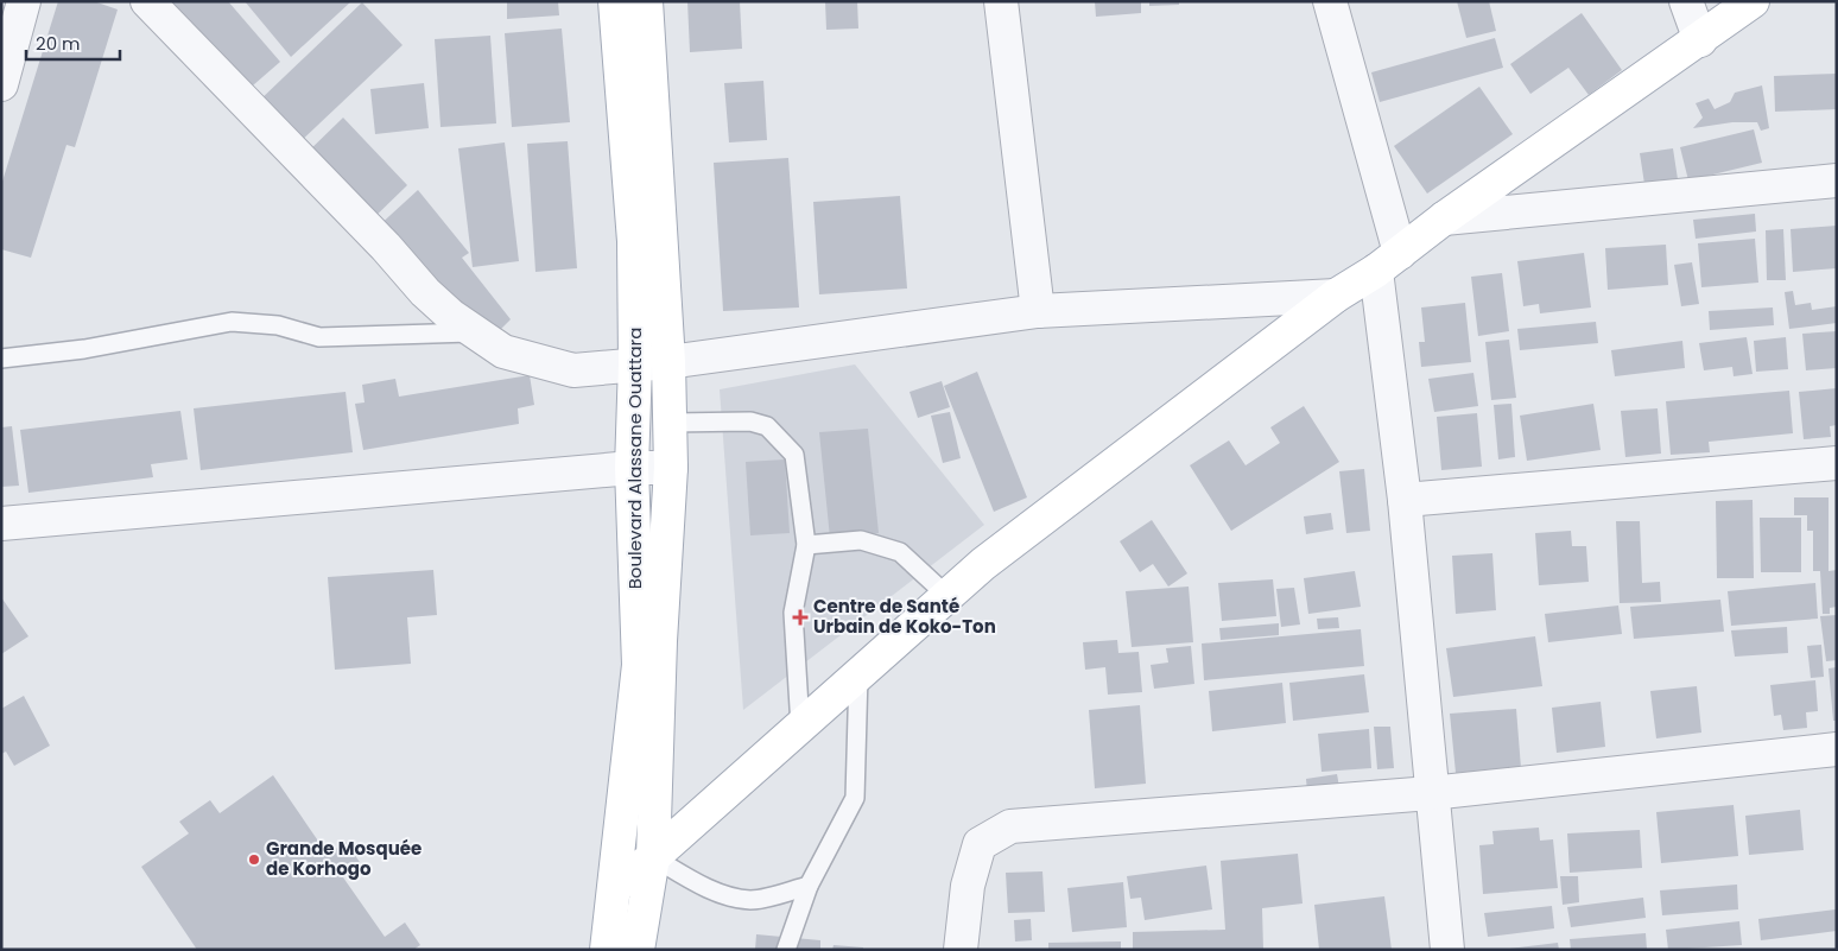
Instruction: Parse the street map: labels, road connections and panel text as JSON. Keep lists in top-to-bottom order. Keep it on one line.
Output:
{"streets":{"main road":["Boulevard Alassane Ouattara"]},"places":{"health":["Centre de Santé Urbain de Koko-Ton"],"other":["Grande Mosquée de Korhogo"]},"scale_bar":"20 m"}
